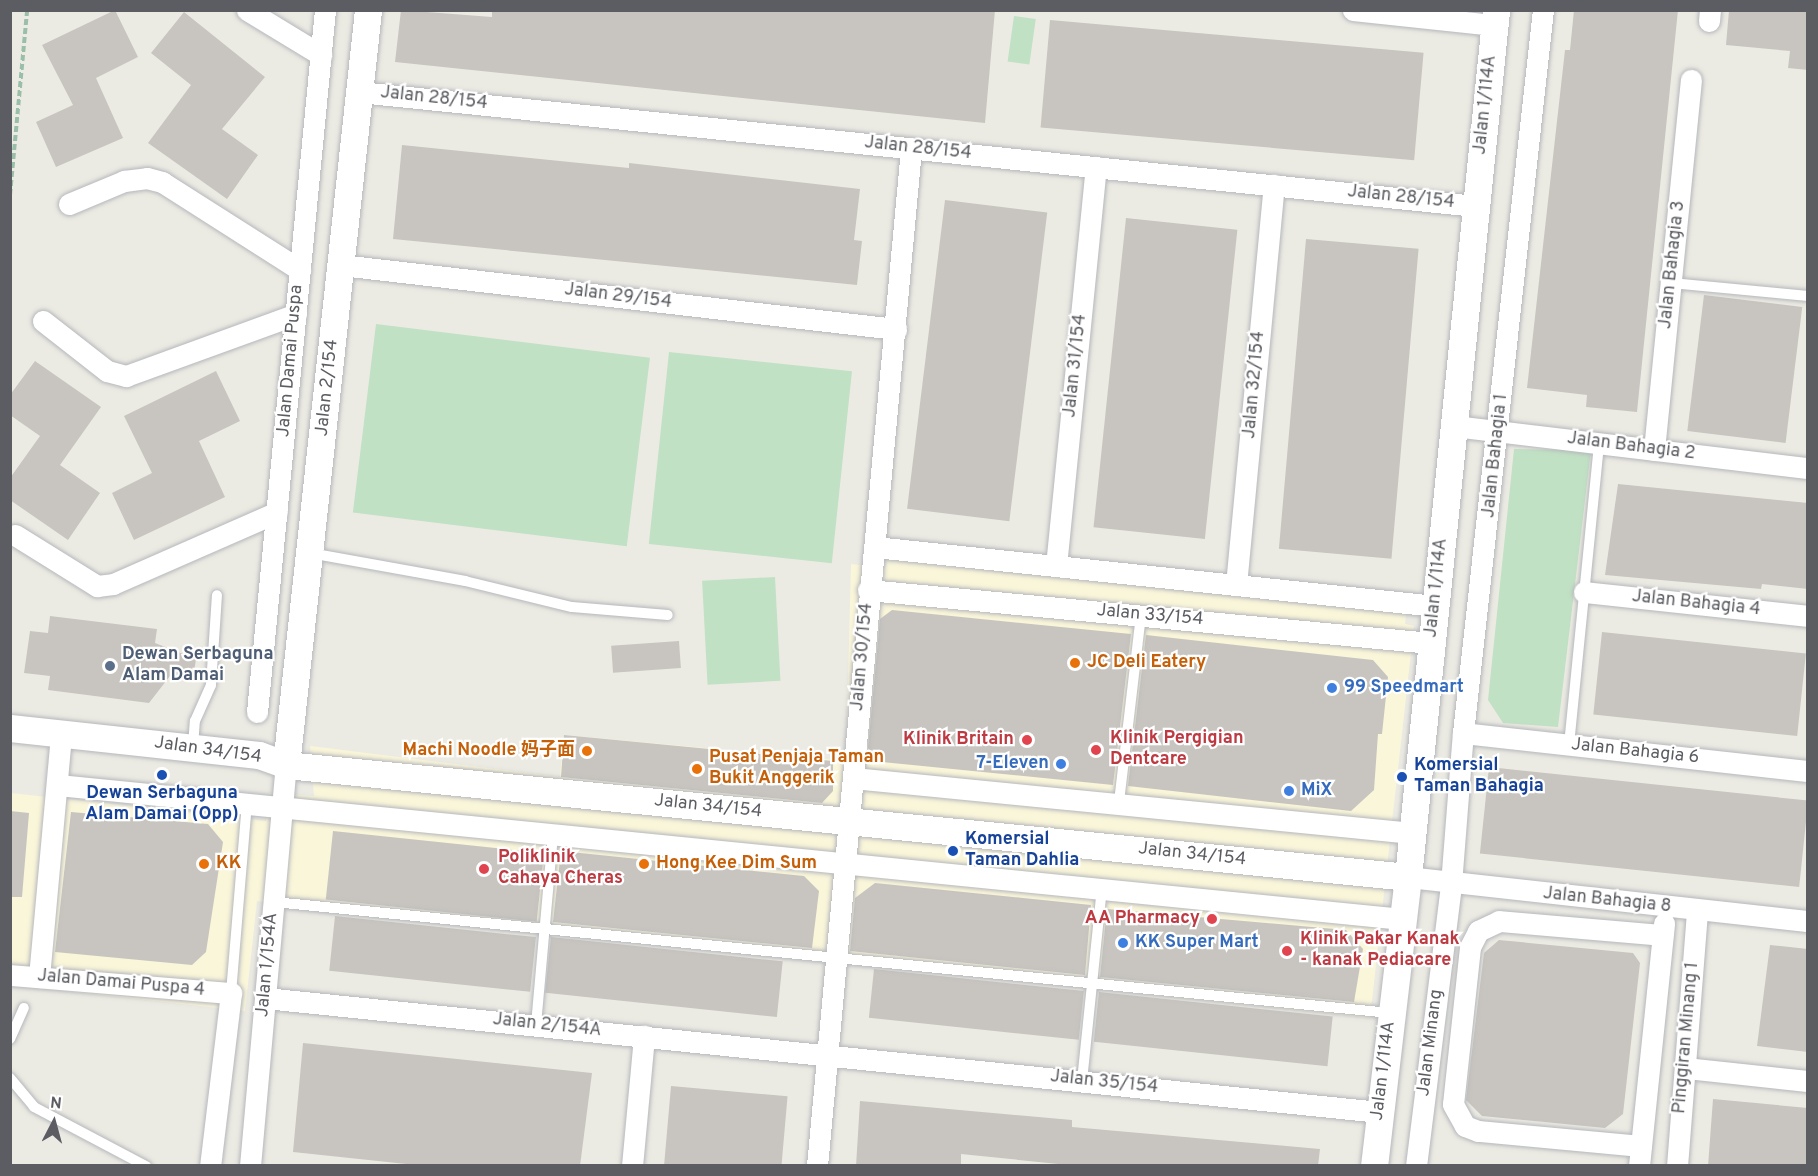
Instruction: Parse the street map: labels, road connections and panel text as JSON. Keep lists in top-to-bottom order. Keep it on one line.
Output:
{"streets":{"street":["Jalan 28/154","Jalan 1/114A","Jalan Bahagia 3","Jalan 29/154","Jalan Damai Puspa","Jalan 31/154","Jalan 32/154","Jalan 2/154","Jalan Bahagia 2","Jalan Bahagia 1","Jalan Bahagia 4","Jalan 33/154","Jalan 30/154","Jalan 34/154","Jalan Bahagia 6","Jalan Bahagia 8","Jalan 1/154A","Jalan Damai Puspa 4","Jalan 2/154A","Pinggiran Minang 1","Jalan Minang","Jalan 35/154"]},"crossings":[["Jalan 28/154","Jalan 1/114A"],["Jalan 28/154","Jalan 31/154"],["Jalan 28/154","Jalan 32/154"],["Jalan 28/154","Jalan 2/154"],["Jalan 28/154","Jalan 30/154"],["Jalan 1/114A","Jalan Bahagia 2"],["Jalan 1/114A","Jalan 33/154"],["Jalan 1/114A","Jalan 34/154"],["Jalan 1/114A","Jalan Bahagia 8"],["Jalan 1/114A","Jalan 35/154"],["Jalan Bahagia 3","Jalan Bahagia 2"],["Jalan 29/154","Jalan 2/154"],["Jalan 29/154","Jalan 30/154"],["Jalan 2/154","Jalan 34/154"],["Jalan 2/154","Jalan 1/154A"],["Jalan Bahagia 2","Jalan Bahagia 1"],["Jalan Bahagia 1","Jalan Bahagia 6"],["Jalan Bahagia 1","Jalan Bahagia 8"],["Jalan Bahagia 1","Jalan Minang"],["Jalan 33/154","Jalan 30/154"],["Jalan 30/154","Jalan 34/154"],["Jalan 30/154","Jalan 2/154A"],["Jalan 30/154","Jalan 35/154"],["Jalan 34/154","Jalan Bahagia 8"],["Jalan 34/154","Jalan 1/154A"],["Jalan Bahagia 8","Pinggiran Minang 1"],["Jalan Bahagia 8","Jalan Minang"],["Jalan 1/154A","Jalan 2/154A"],["Jalan 2/154A","Jalan 35/154"]],"places":["JC Deli Eatery","Dewan Serbaguna Alam Damai","99 Speedmart","Klinik Britain","Klinik Pergigian Dentcare","Machi Noodle 妈子面","7-Eleven","Pusat Penjaja Taman Bukit Anggerik","Dewan Serbaguna Alam Damai (Opp)","Komersial Taman Bahagia","MiX","Komersial Taman Dahlia","KK","Hong Kee Dim Sum","Poliklinik Cahaya Cheras","AA Pharmacy","KK Super Mart","Klinik Pakar Kanak - kanak Pediacare"],"north":"top"}
